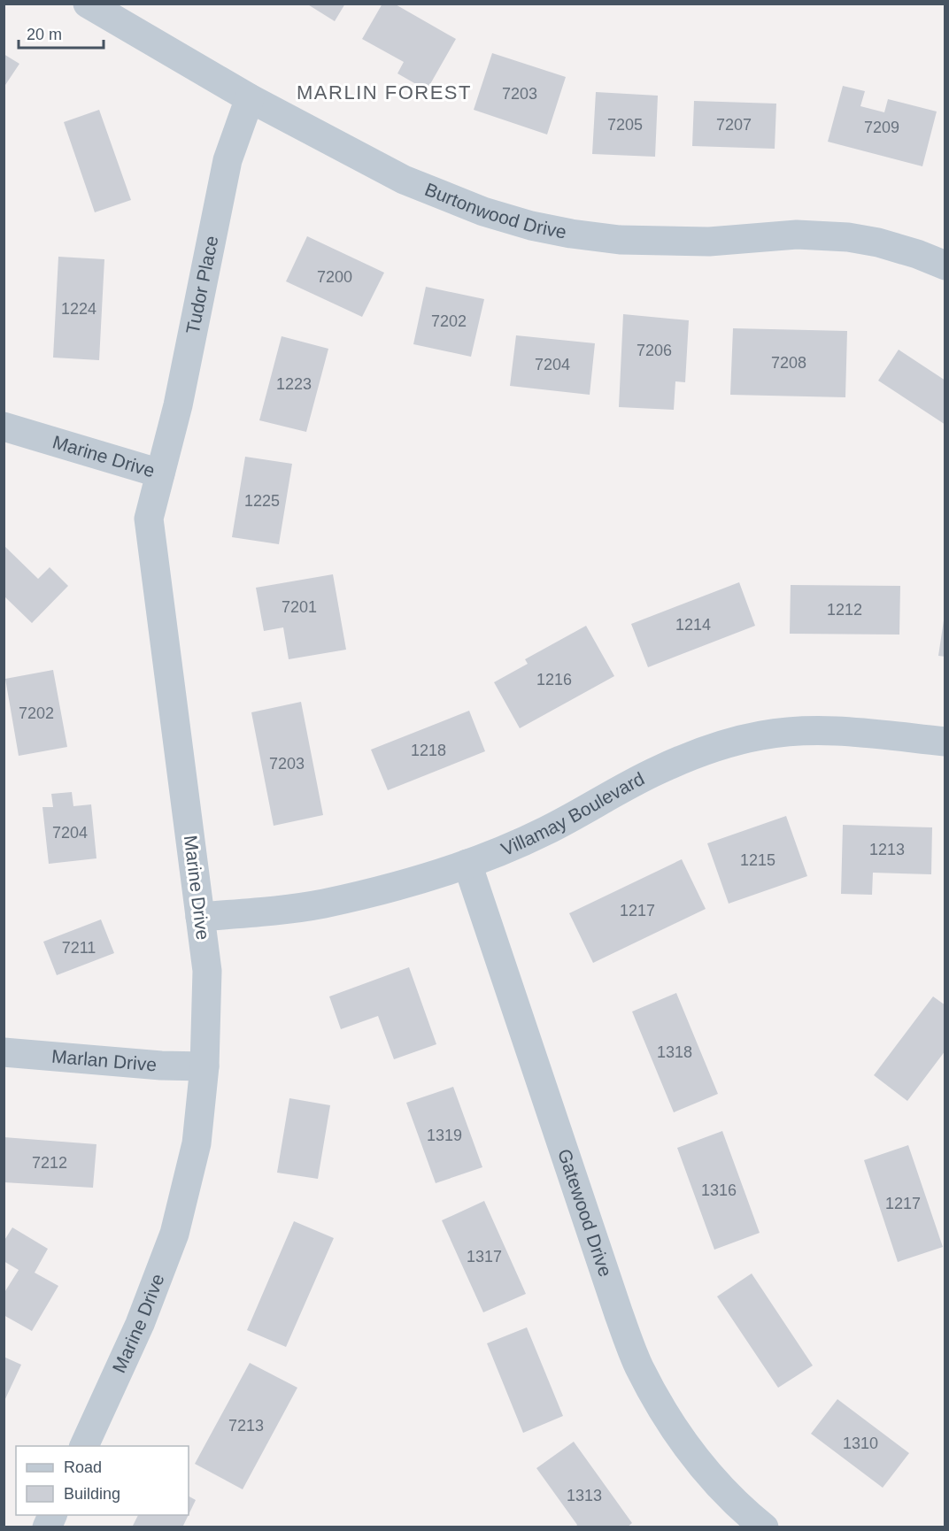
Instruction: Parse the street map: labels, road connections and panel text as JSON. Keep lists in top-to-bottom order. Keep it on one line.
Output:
{"streets":{"street":["Burtonwood Drive","Tudor Place","Marine Drive","Villamay Boulevard","Marlan Drive","Gatewood Drive"]},"crossings":[["Burtonwood Drive","Tudor Place"],["Tudor Place","Marine Drive"],["Marine Drive","Villamay Boulevard"],["Marine Drive","Marlan Drive"],["Villamay Boulevard","Gatewood Drive"]],"districts":["MARLIN FOREST"],"house_numbers":["7203","7205","7207","7209","7200","1224","7202","7206","7208","7204","1223","1225","7201","1212","1214","1216","7202","1218","7203","7204","1213","1215","1217","7211","1318","1319","7212","1316","1217","1317","7213","1310","1313"],"legend":["Road","Building"],"scale_bar":"20 m"}
